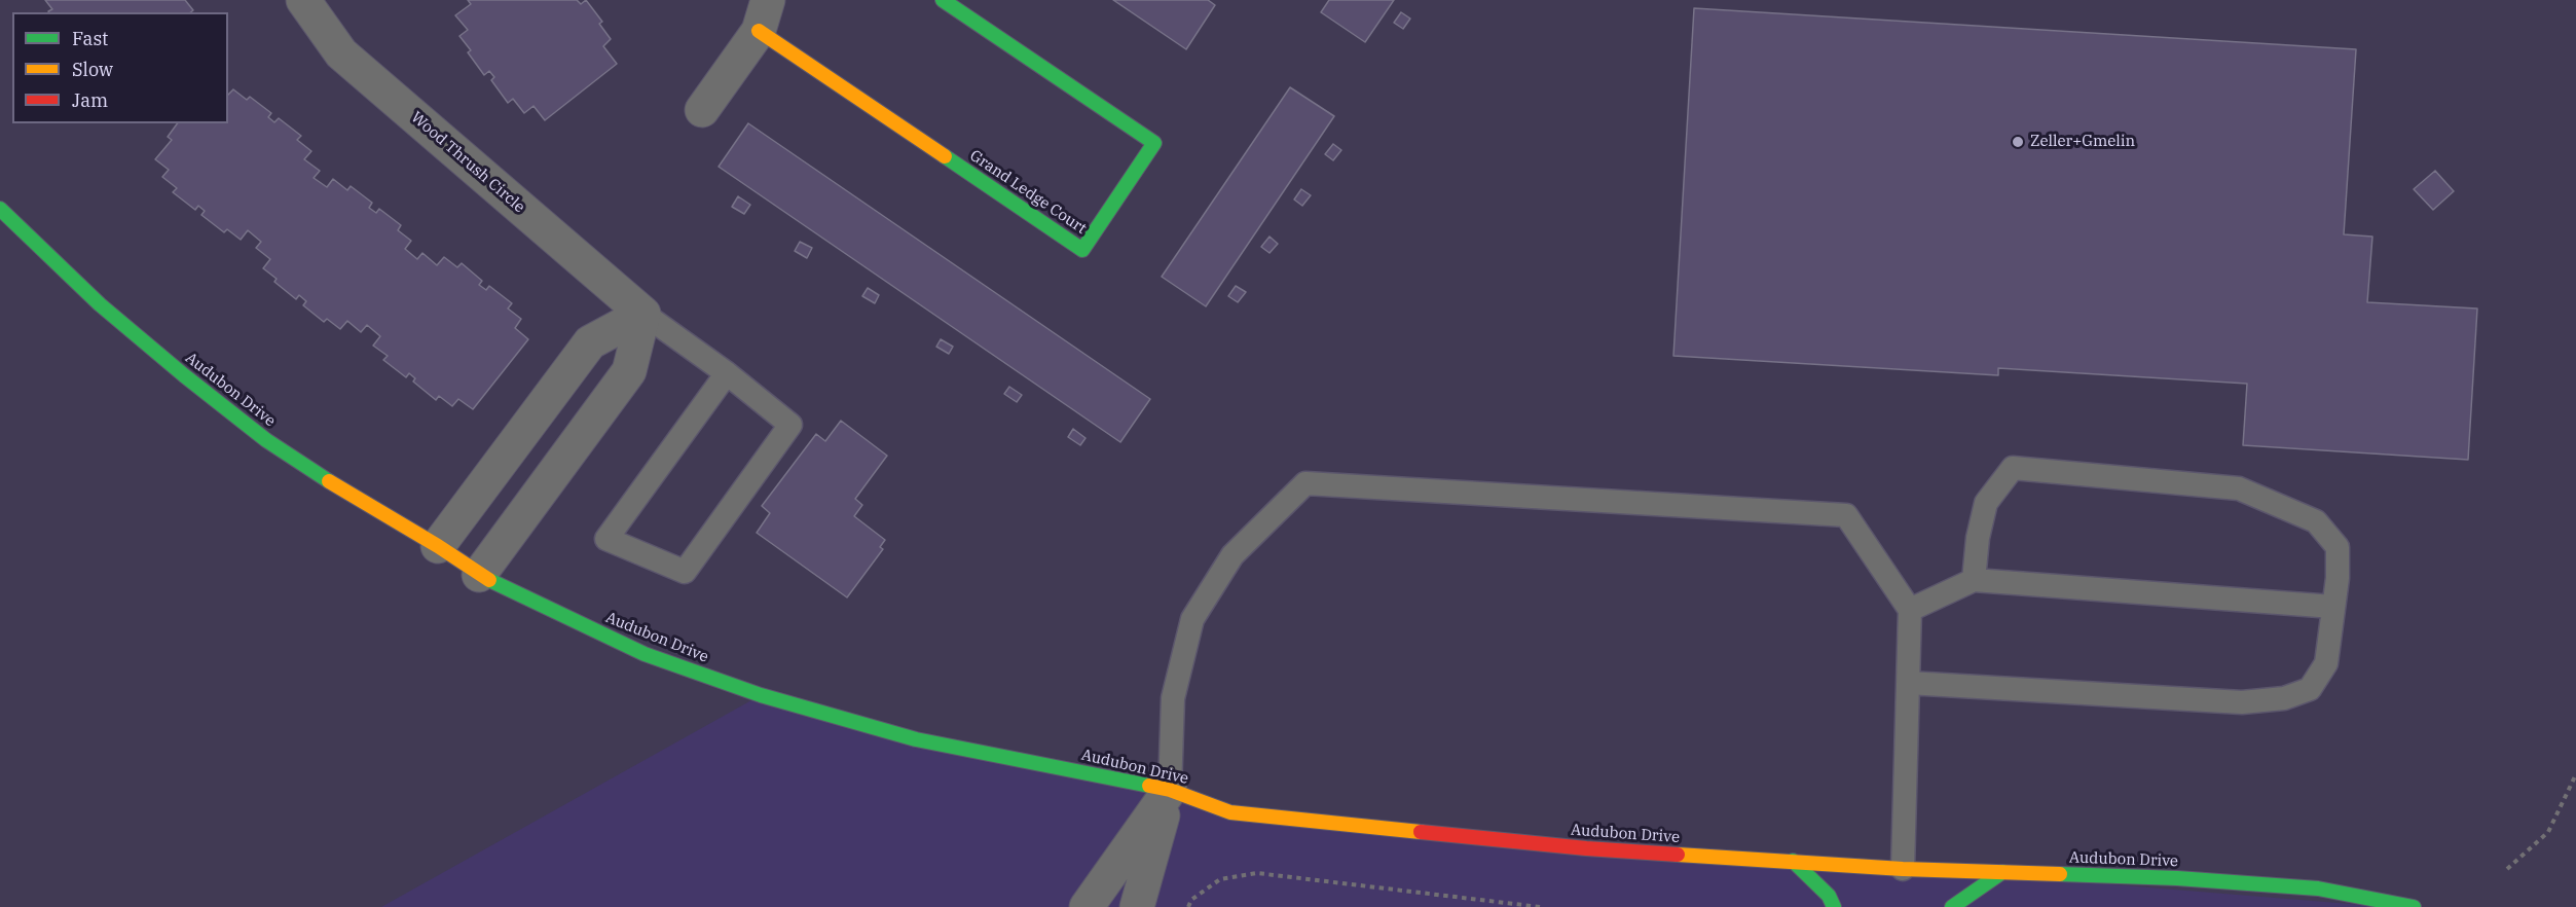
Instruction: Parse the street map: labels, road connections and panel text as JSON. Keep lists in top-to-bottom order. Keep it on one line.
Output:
{"streets":{"street":["Wood Thrush Circle","Grand Ledge Court","Audubon Drive"]},"places":["Zeller+Gmelin"],"legend":["Fast","Slow","Jam"]}
